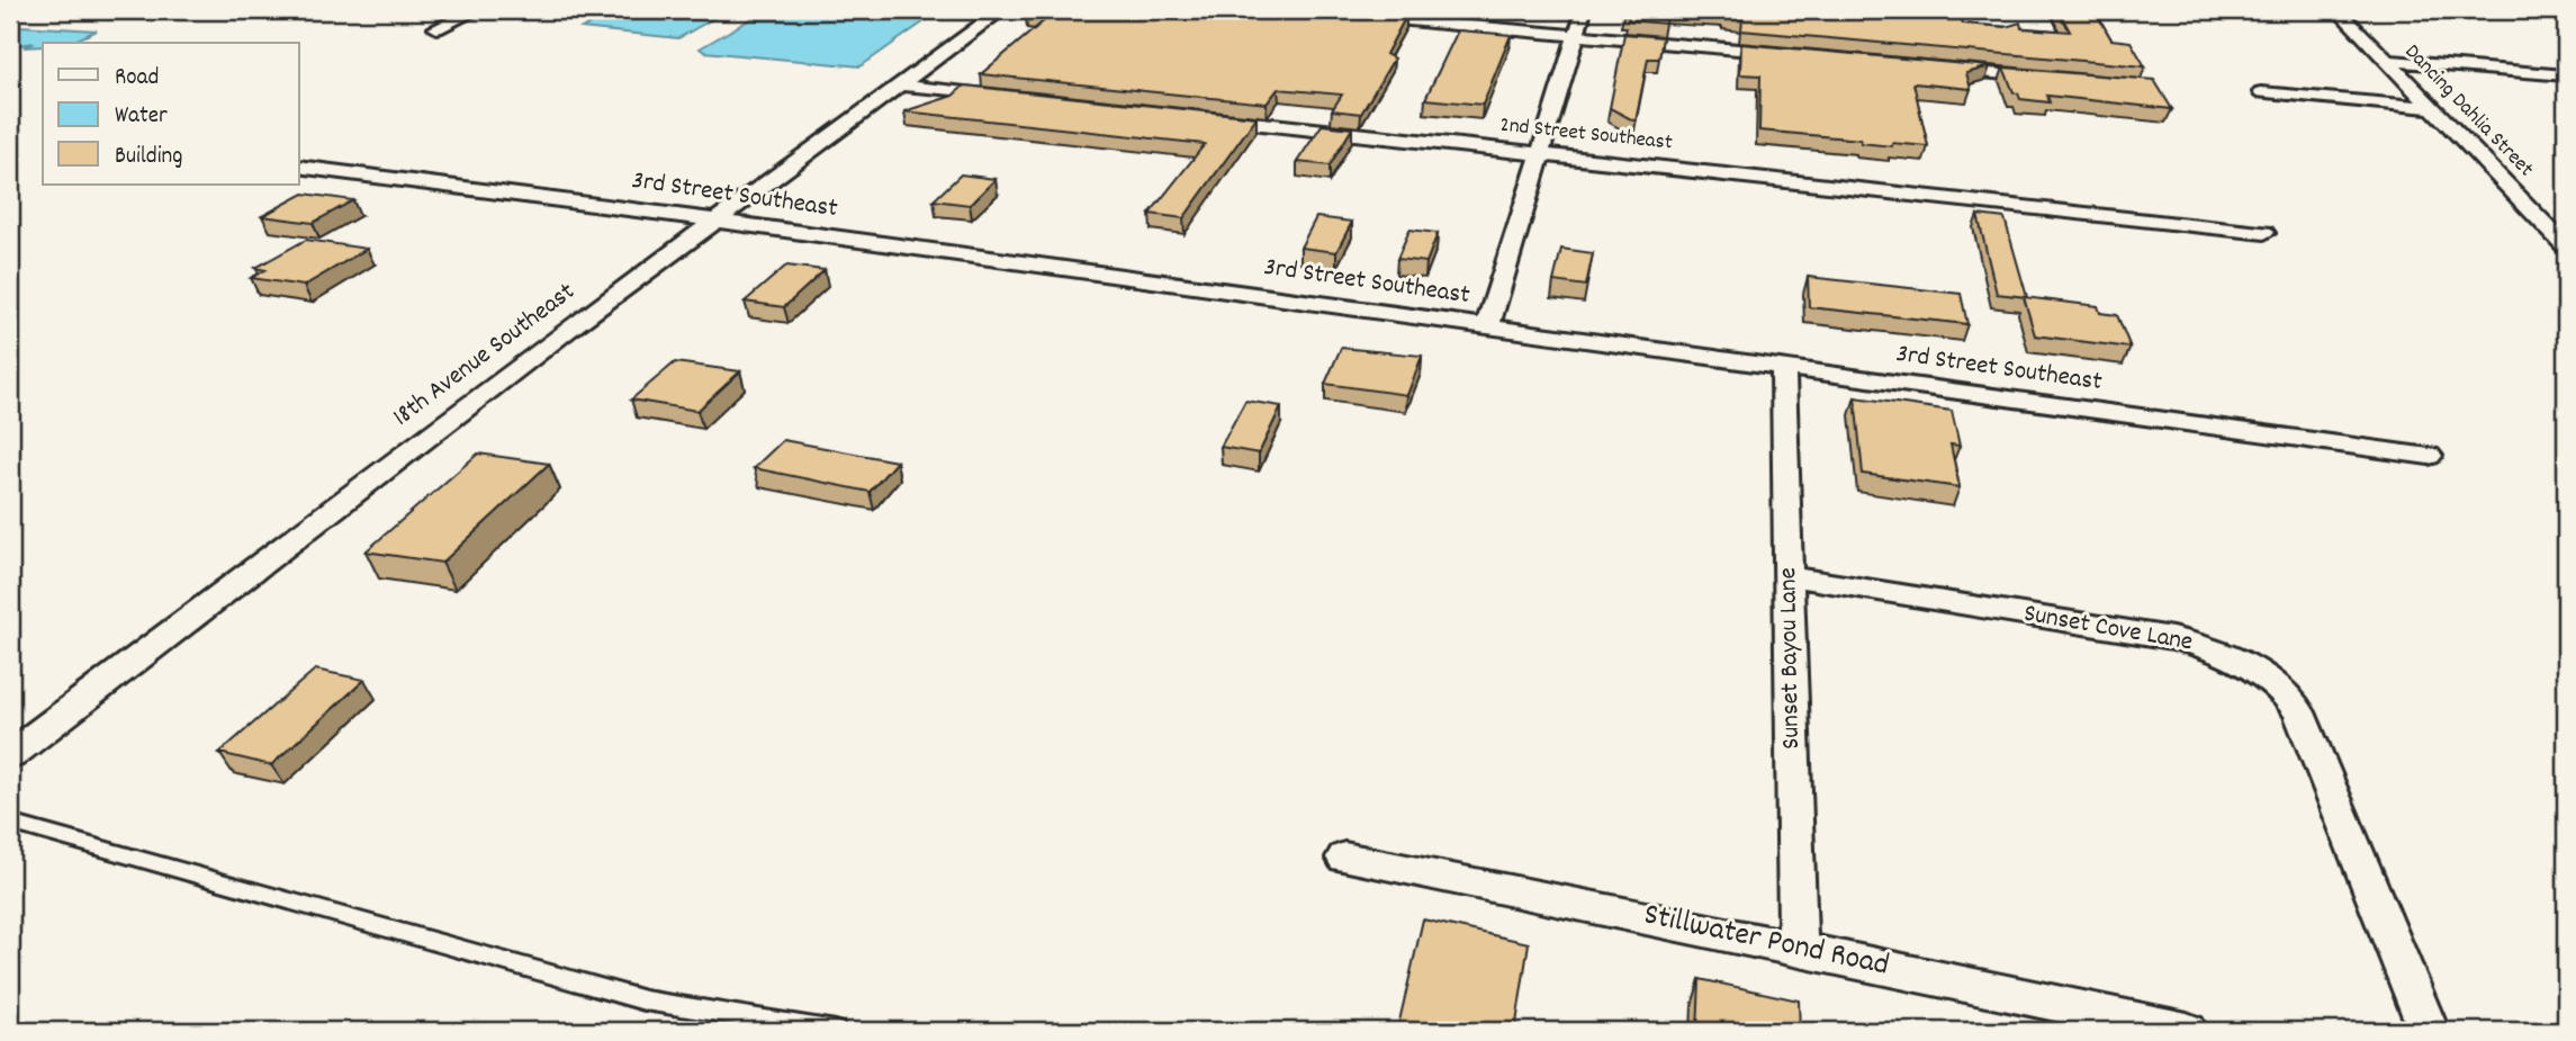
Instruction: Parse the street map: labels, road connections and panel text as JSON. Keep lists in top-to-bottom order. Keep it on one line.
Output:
{"streets":{"street":["Dancing Dahlia Street","2nd Street Southeast","3rd Street Southeast","18th Avenue Southeast","Sunset Cove Lane","Sunset Bayou Lane","Stillwater Pond Road"]},"crossings":[["3rd Street Southeast","18th Avenue Southeast"],["3rd Street Southeast","Sunset Bayou Lane"],["Sunset Cove Lane","Sunset Bayou Lane"],["Sunset Bayou Lane","Stillwater Pond Road"]],"legend":["Road","Water","Building"]}
